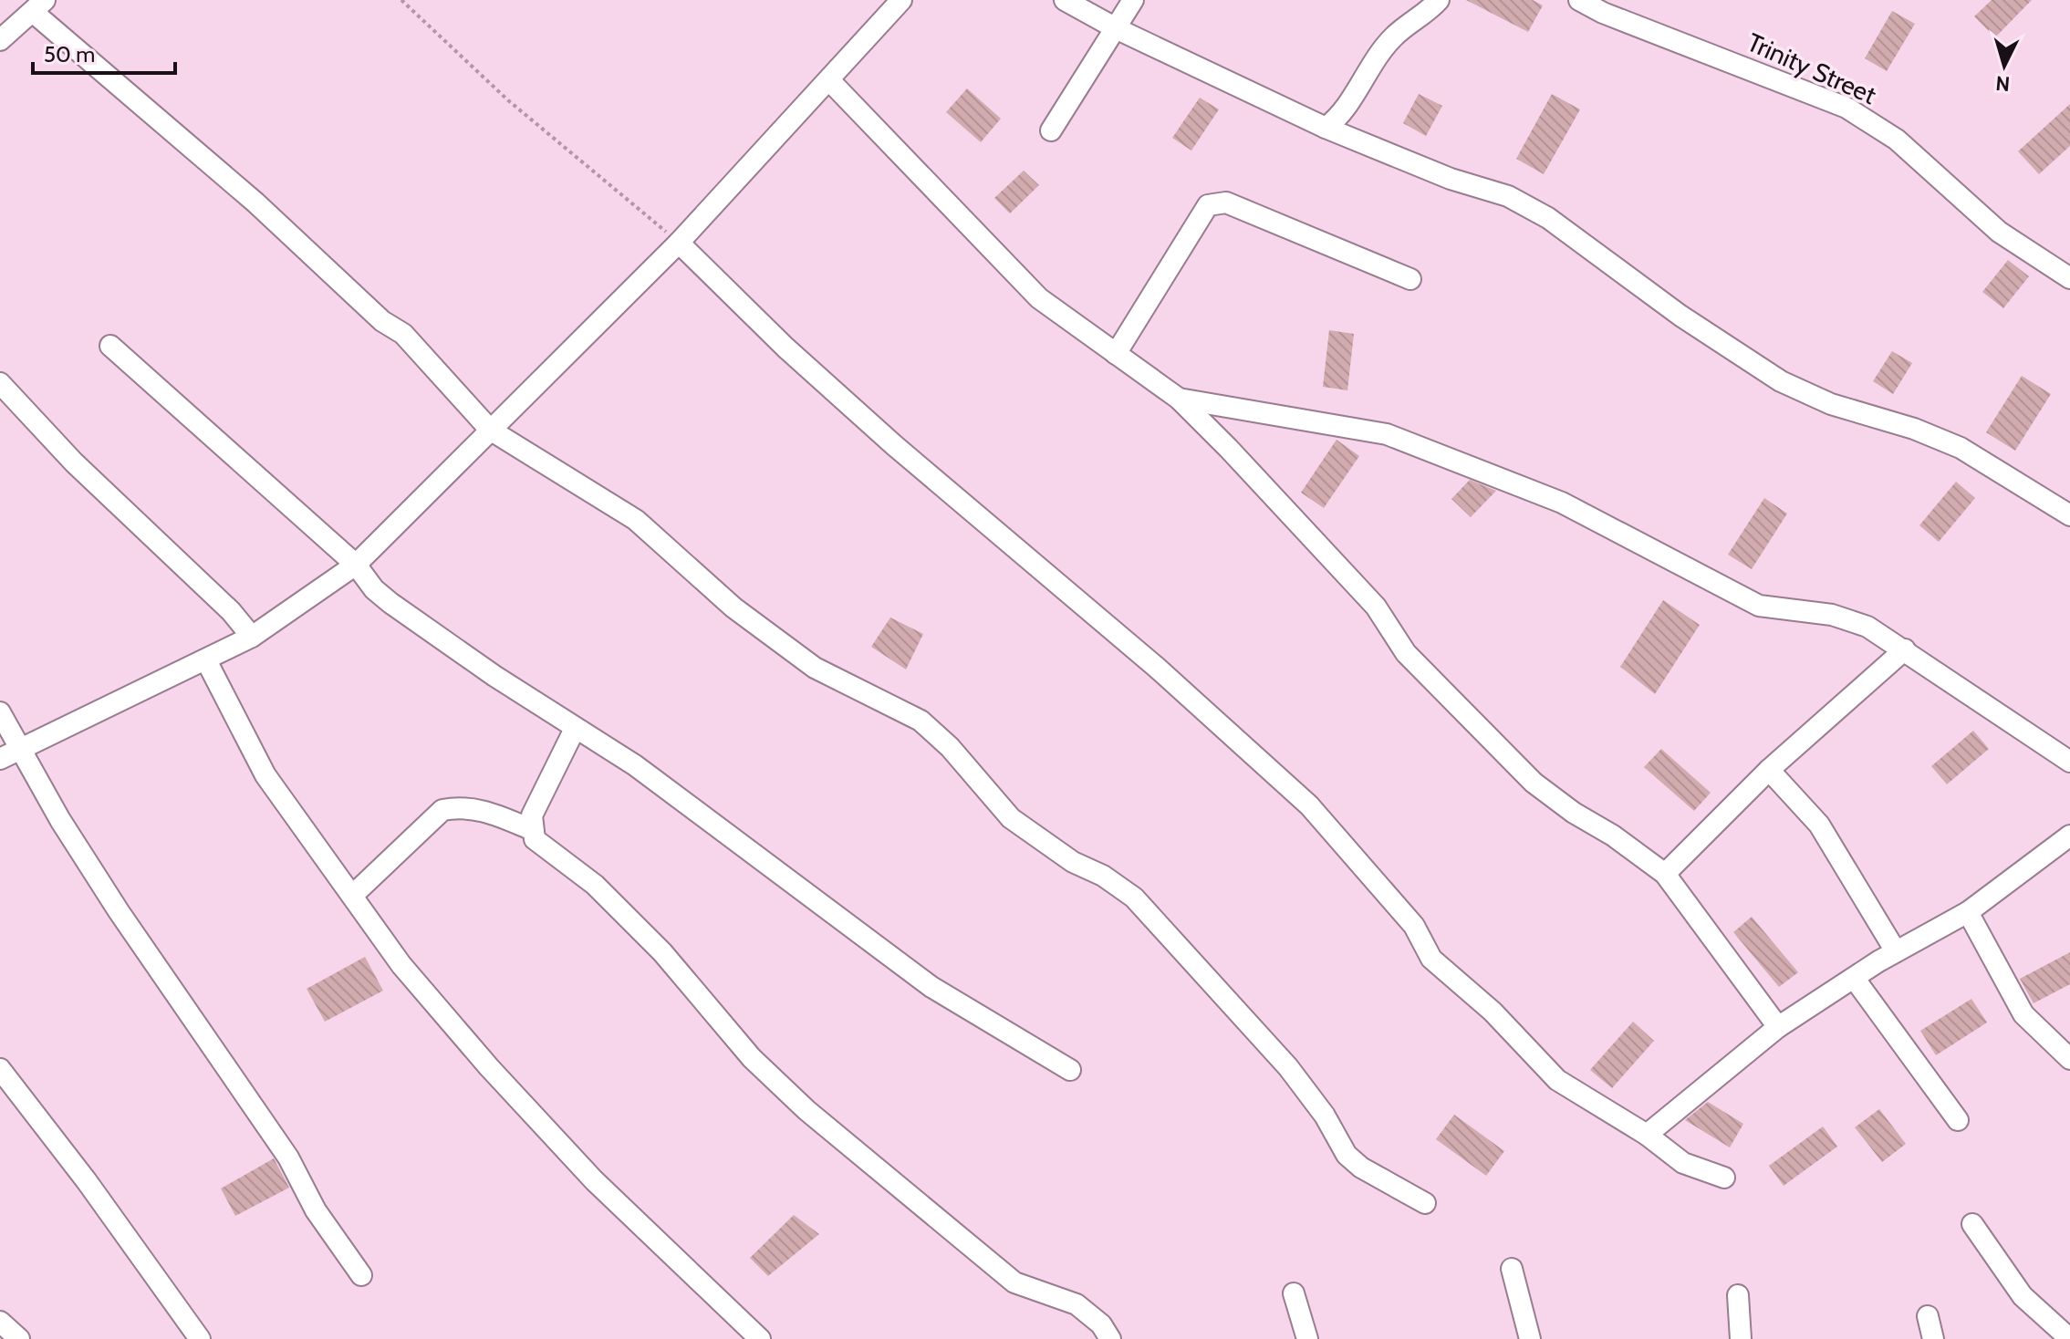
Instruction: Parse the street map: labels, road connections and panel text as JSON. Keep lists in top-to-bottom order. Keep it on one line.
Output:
{"streets":{"street":["Trinity Street"]},"scale_bar":"50 m","north":"bottom"}
